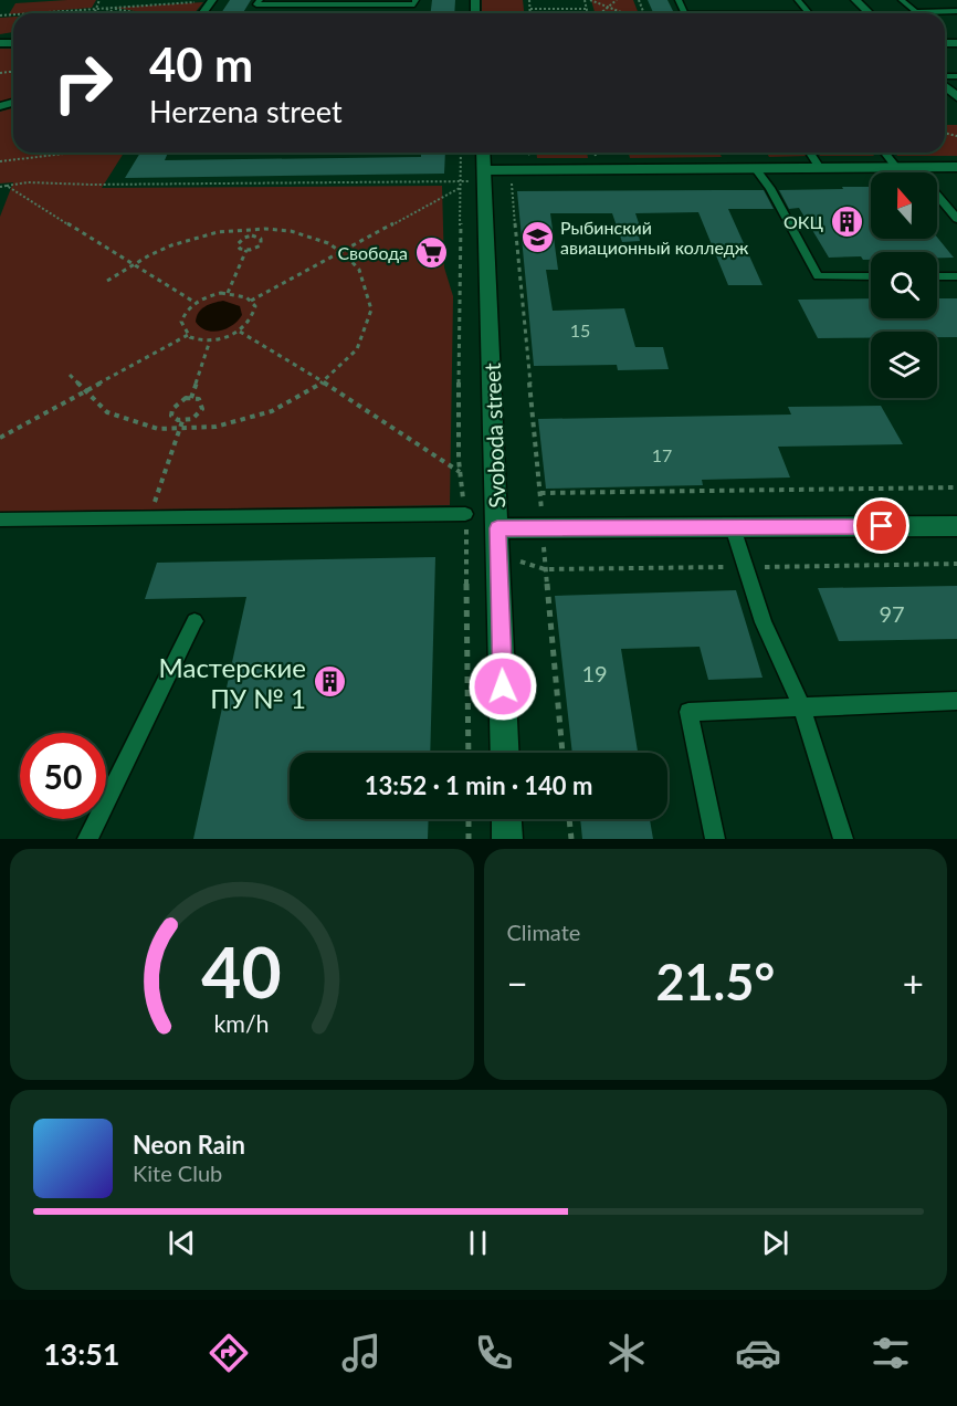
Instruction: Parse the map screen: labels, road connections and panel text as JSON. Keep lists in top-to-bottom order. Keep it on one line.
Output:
{"streets":{"main road":["Svoboda street"]},"places":{"building":["ОКЦ","Мастерские ПУ № 1"],"school or university":["Рыбинский авиационный колледж"],"supermarket":["Свобода"]},"house_numbers":["15","17","97","19"],"north":"top","page":{"turn":["40 m","Herzena street"],"limit":"50","trip":"13:52 · 1 min · 140 m","tile":"Climate","heat":["−","21.5°","+"],"song":["Neon Rain","Kite Club"],"tabs":"13:51","gauge":["40","km/h"]}}
